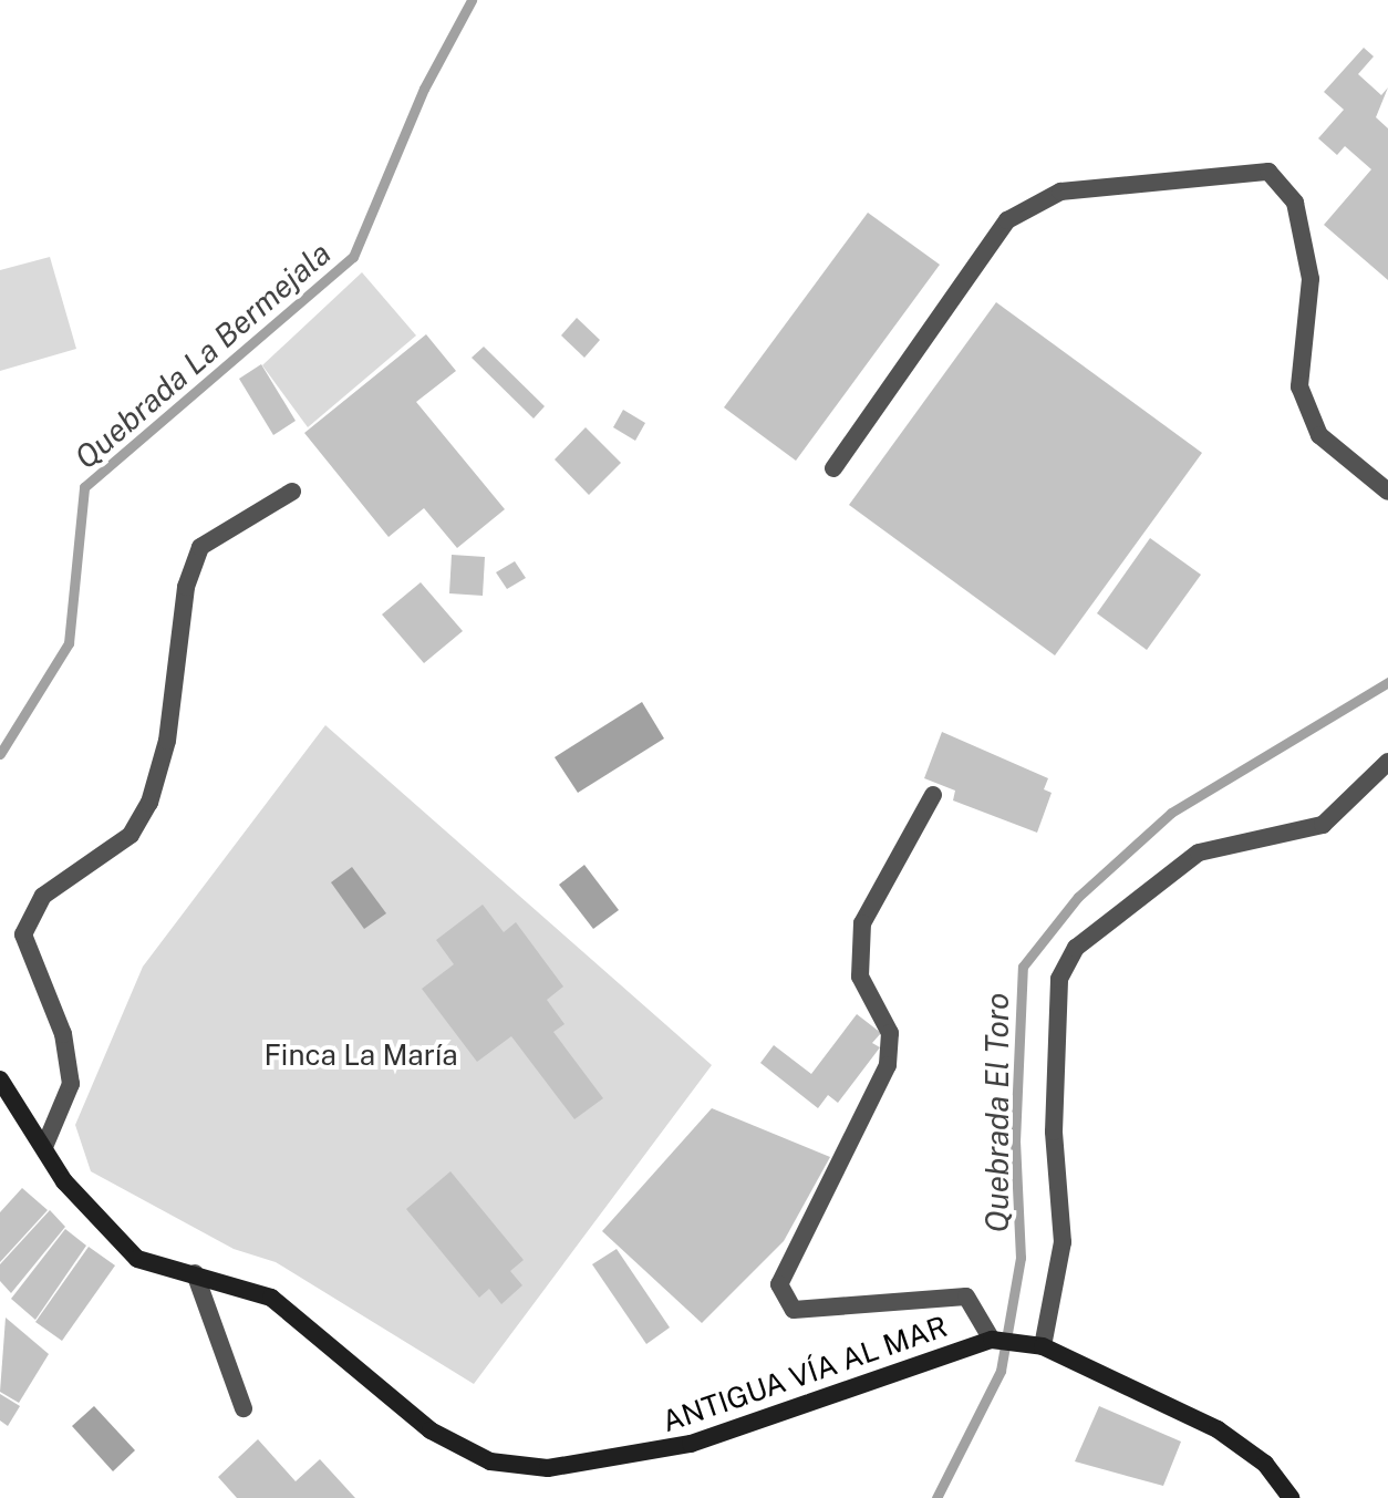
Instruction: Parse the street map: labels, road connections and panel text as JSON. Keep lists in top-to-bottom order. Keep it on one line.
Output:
{"streets":{"main road":["ANTIGUA VÍA AL MAR"]},"water":["Quebrada La Bermejala","Quebrada El Toro"],"parks":["Finca La María"]}
